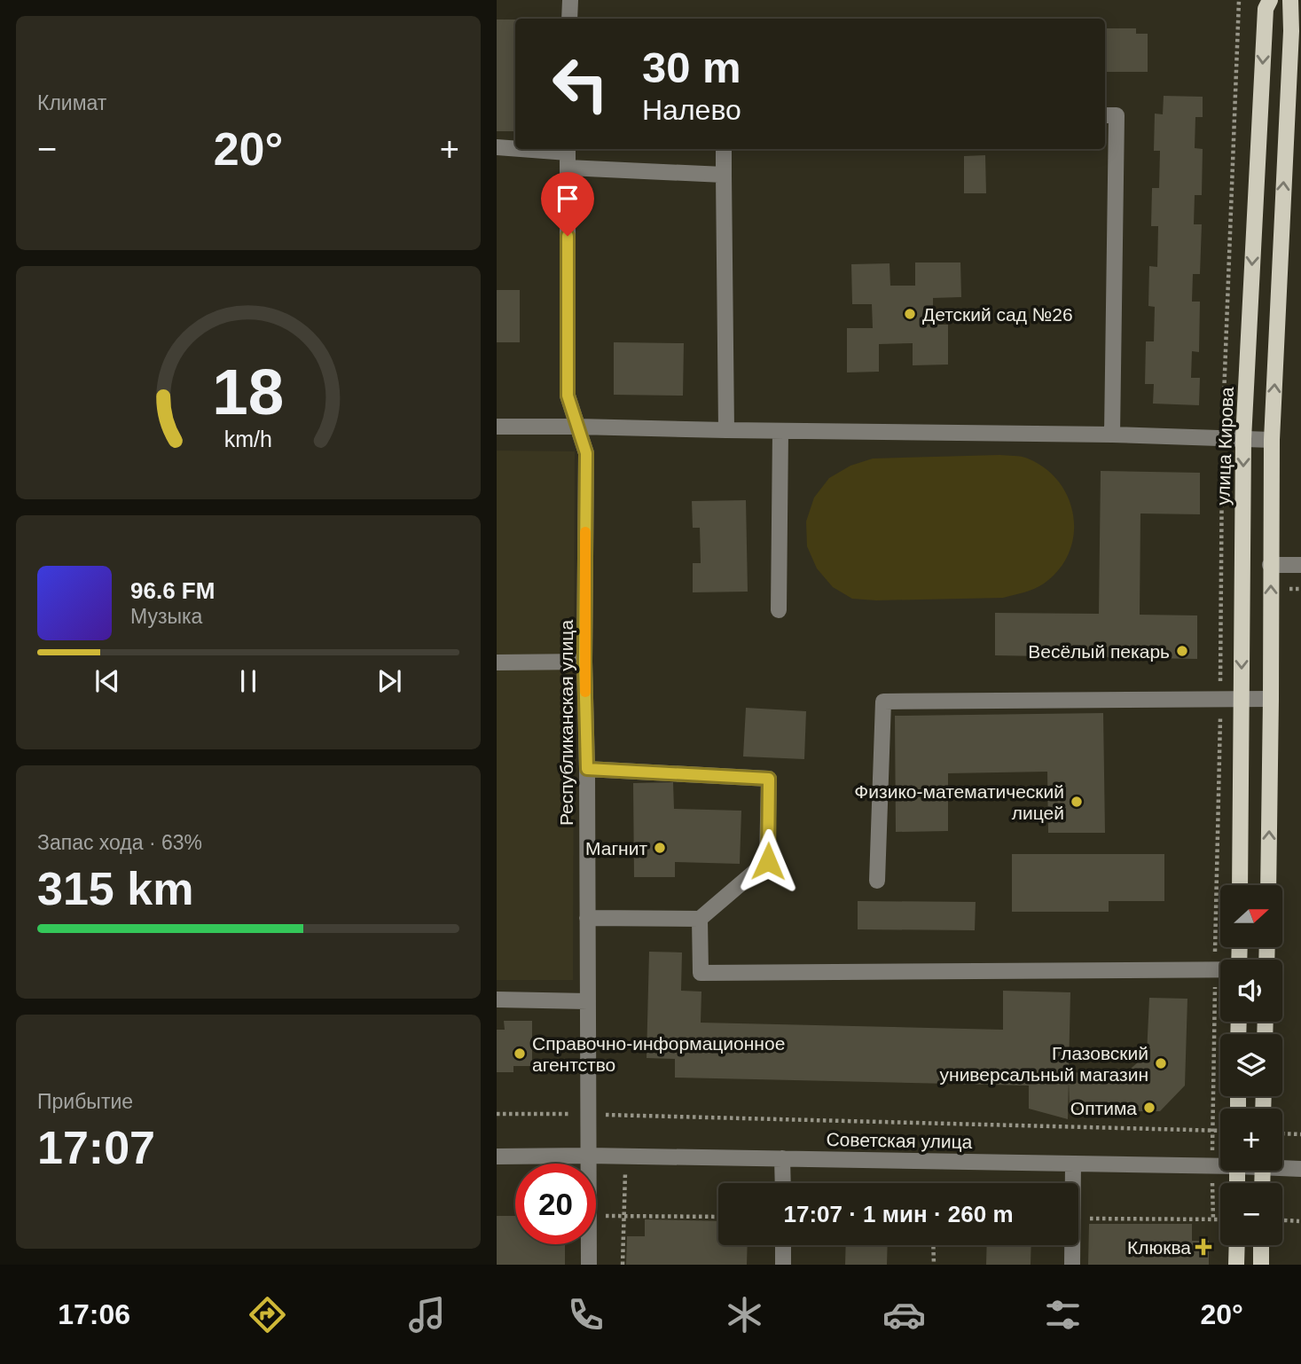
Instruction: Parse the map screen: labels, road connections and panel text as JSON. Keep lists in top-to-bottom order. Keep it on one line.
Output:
{"streets":{"main road":["улица Кирова"],"street":["Республиканская улица","Советская улица"]},"crossings":[["Республиканская улица","Советская улица"]],"places":{"other":["Детский сад №26","Весёлый пекарь","Физико-математический лицей","Магнит","Справочно-информационное агентство","Глазовский универсальный магазин","Оптима"],"health":["Клюква"]},"north":"right","page":{"tile":["Климат",["Запас хода · 63%","315 km"],["Прибытие","17:07"]],"turn":["30 m","Налево"],"heat":["−","20°","+"],"song":["96.6 FM","Музыка"],"map_buttons":["+","−"],"limit":"20","trip":"17:07 · 1 мин · 260 m","tabs":["17:06","20°"],"gauge":["18","km/h"]}}
